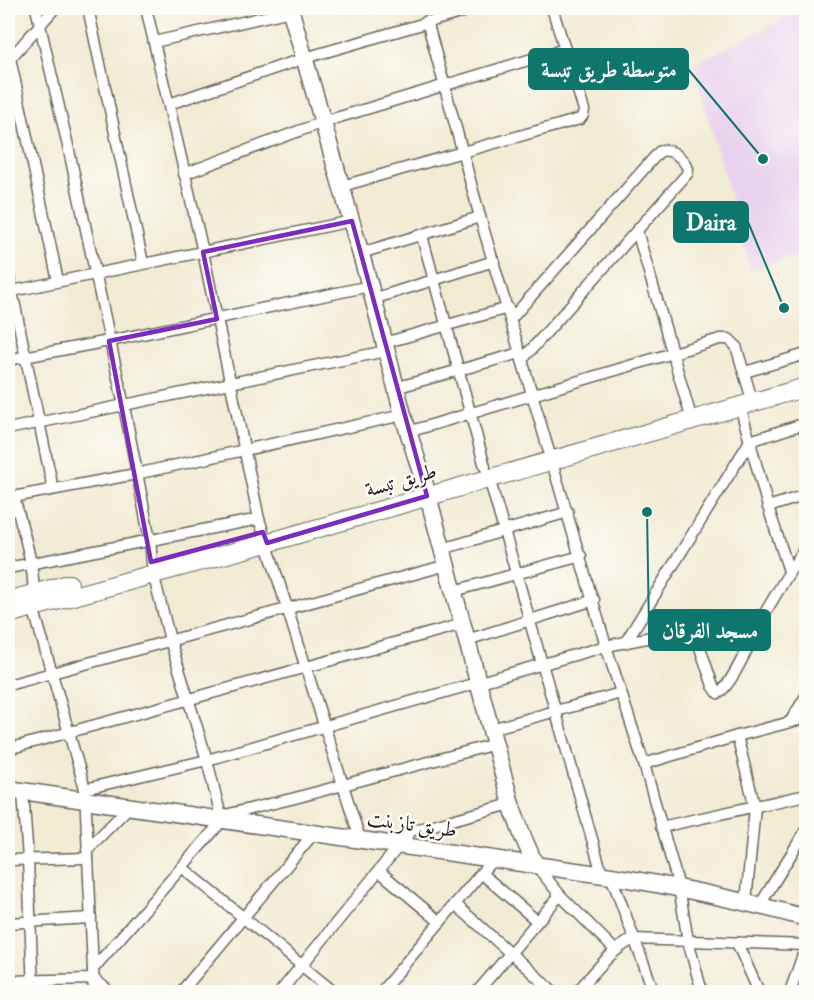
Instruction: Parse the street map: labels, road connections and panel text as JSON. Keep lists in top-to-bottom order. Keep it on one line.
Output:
{"streets":{"main road":["طريق تبسة"],"street":["طريق تازبنت"]},"places":["متوسطة طريق تبسة","Daira","مسجد الفرقان"]}
